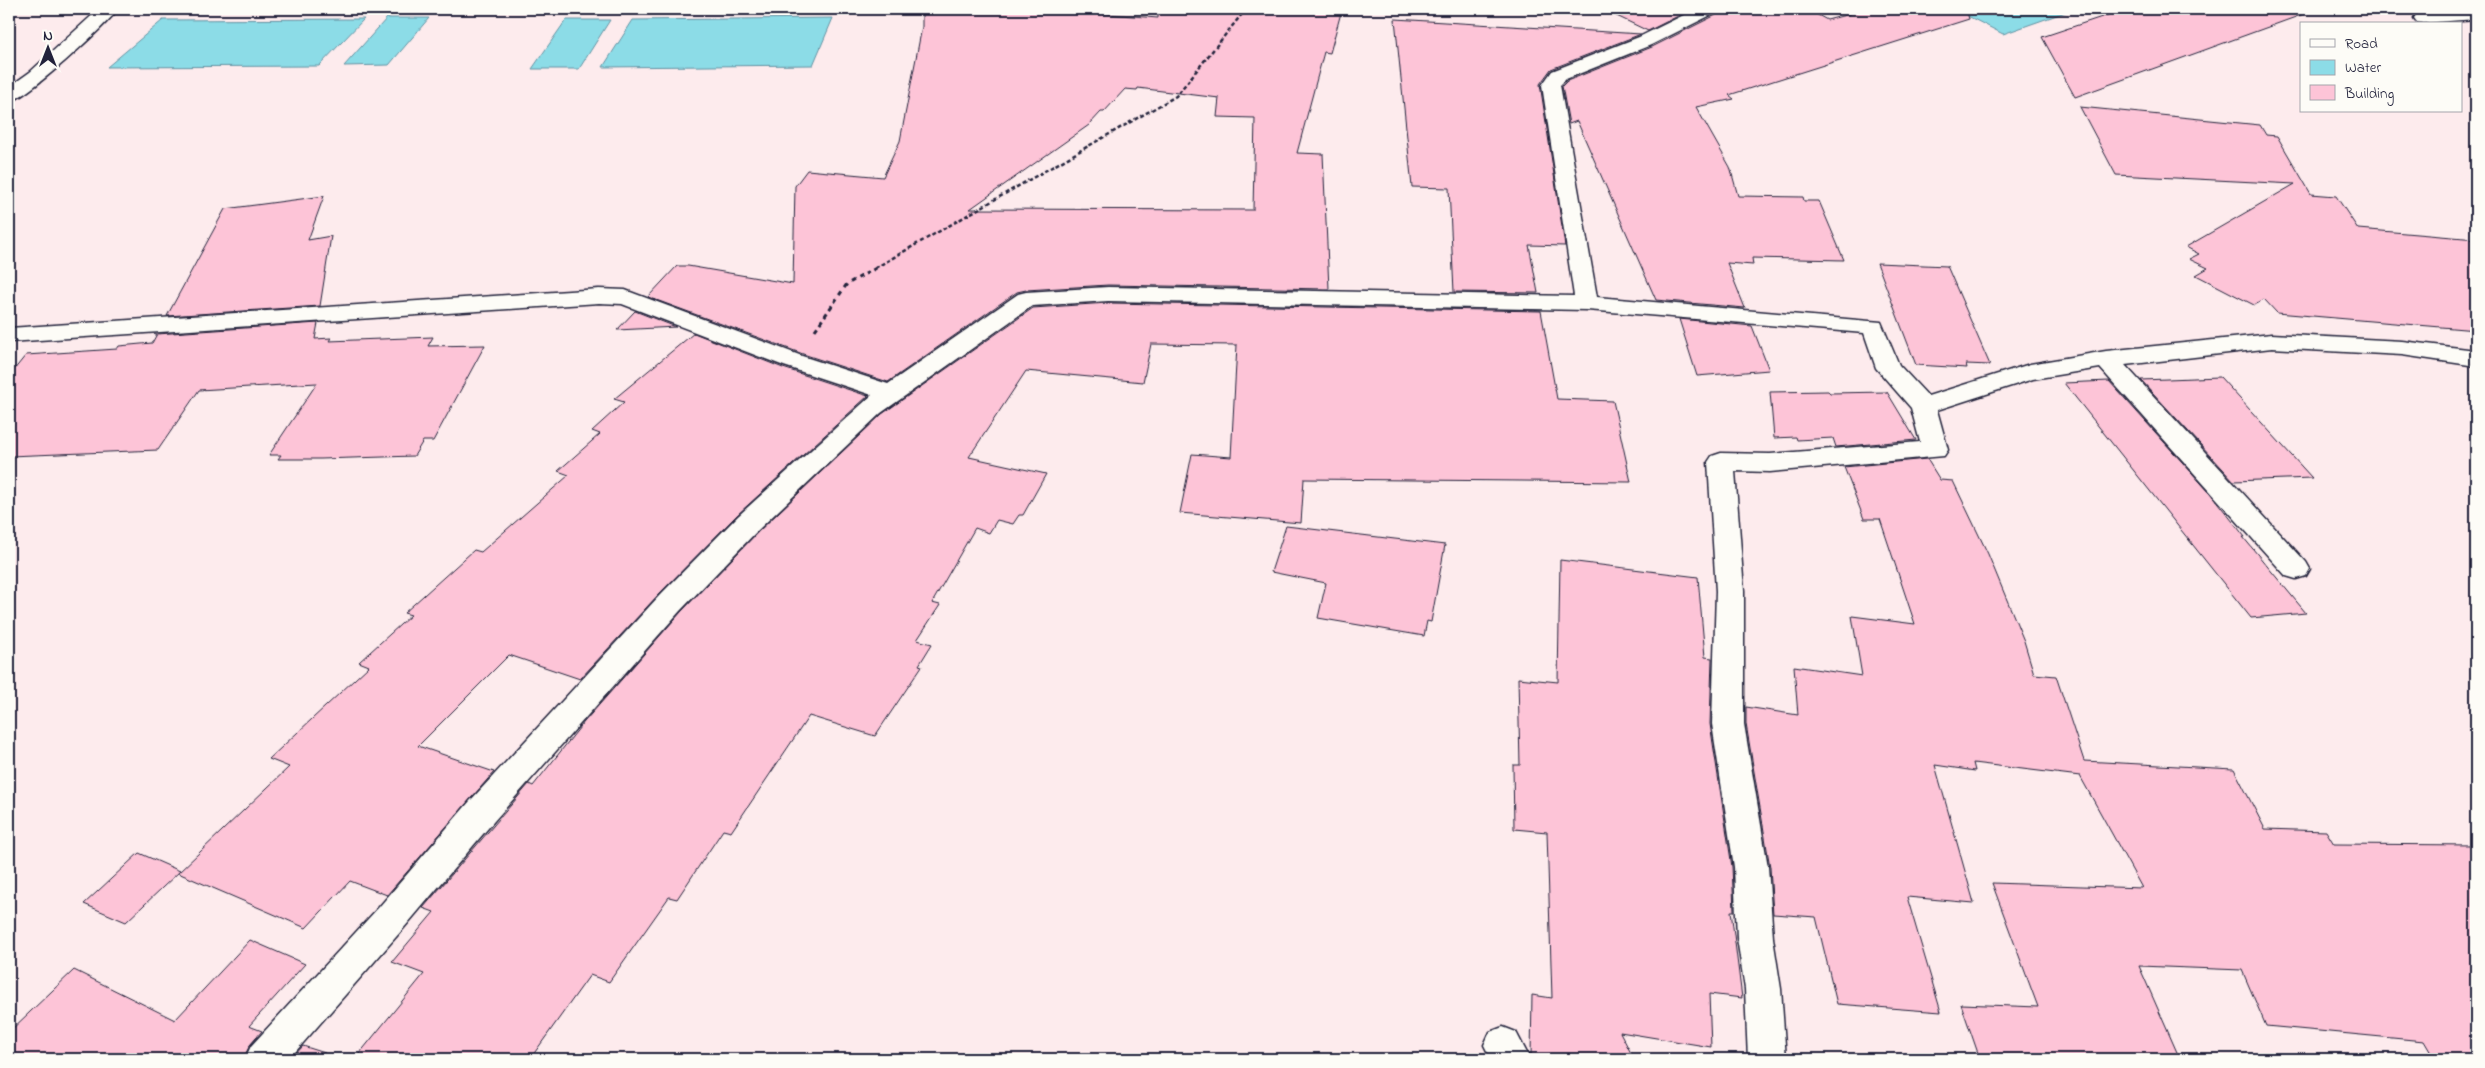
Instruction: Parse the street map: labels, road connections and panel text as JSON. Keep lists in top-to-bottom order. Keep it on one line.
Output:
{"legend":["Road","Water","Building"],"north":"top"}
